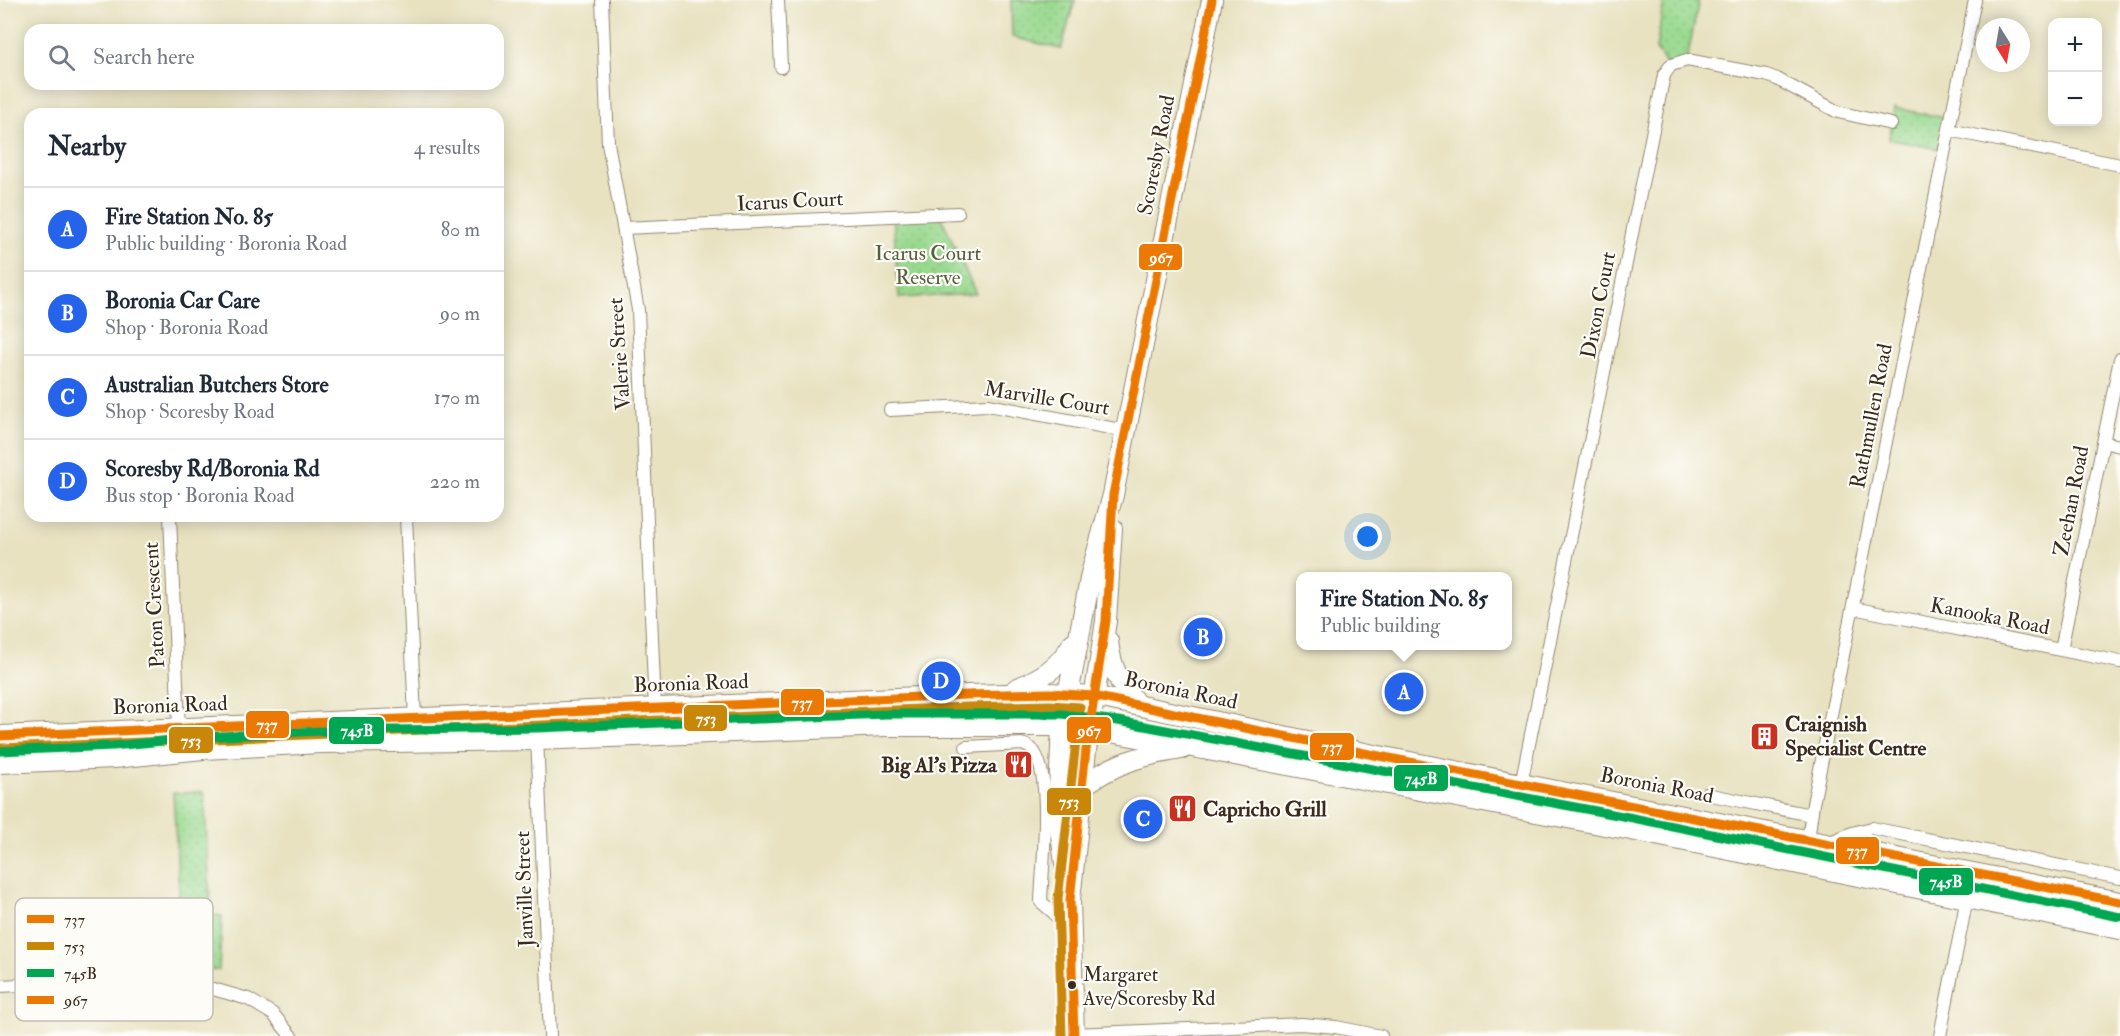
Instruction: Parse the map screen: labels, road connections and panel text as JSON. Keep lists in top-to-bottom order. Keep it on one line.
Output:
{"streets":{"main road":["Scoresby Road","Boronia Road"],"street":["Icarus Court","Dixon Court","Valerie Street","Marville Court","Rathmullen Road","Zeehan Road","Paton Crescent","Kanooka Road","Janville Street"]},"crossings":[["Scoresby Road","Marville Court"],["Scoresby Road","Boronia Road"],["Icarus Court","Valerie Street"],["Dixon Court","Boronia Road"],["Valerie Street","Boronia Road"],["Rathmullen Road","Kanooka Road"],["Rathmullen Road","Boronia Road"],["Zeehan Road","Kanooka Road"],["Paton Crescent","Boronia Road"],["Boronia Road","Janville Street"]],"parks":["Icarus Court Reserve"],"places":{"building":["Craignish Specialist Centre"],"restaurant":["Big Al's Pizza","Capricho Grill"],"other":["Margaret Ave/Scoresby Rd"]},"lines":["transit line 967","transit line 737","transit line 753","transit line 745B"],"legend":["737","753","745B","967"],"north":"bottom","page":{"map_buttons":["+","−"],"search":"Search here","heading":["Nearby","4 results"],"list":[{"mark":"A","name":"Fire Station No. 85","note":"Public building · Boronia Road","value":"80 m"},{"mark":"B","name":"Boronia Car Care","note":"Shop · Boronia Road","value":"90 m"},{"mark":"C","name":"Australian Butchers Store","note":"Shop · Scoresby Road","value":"170 m"},{"mark":"D","name":"Scoresby Rd/Boronia Rd","note":"Bus stop · Boronia Road","value":"220 m"}],"popup":["Fire Station No. 85","Public building"],"pins":["B","D","A","C"]}}
